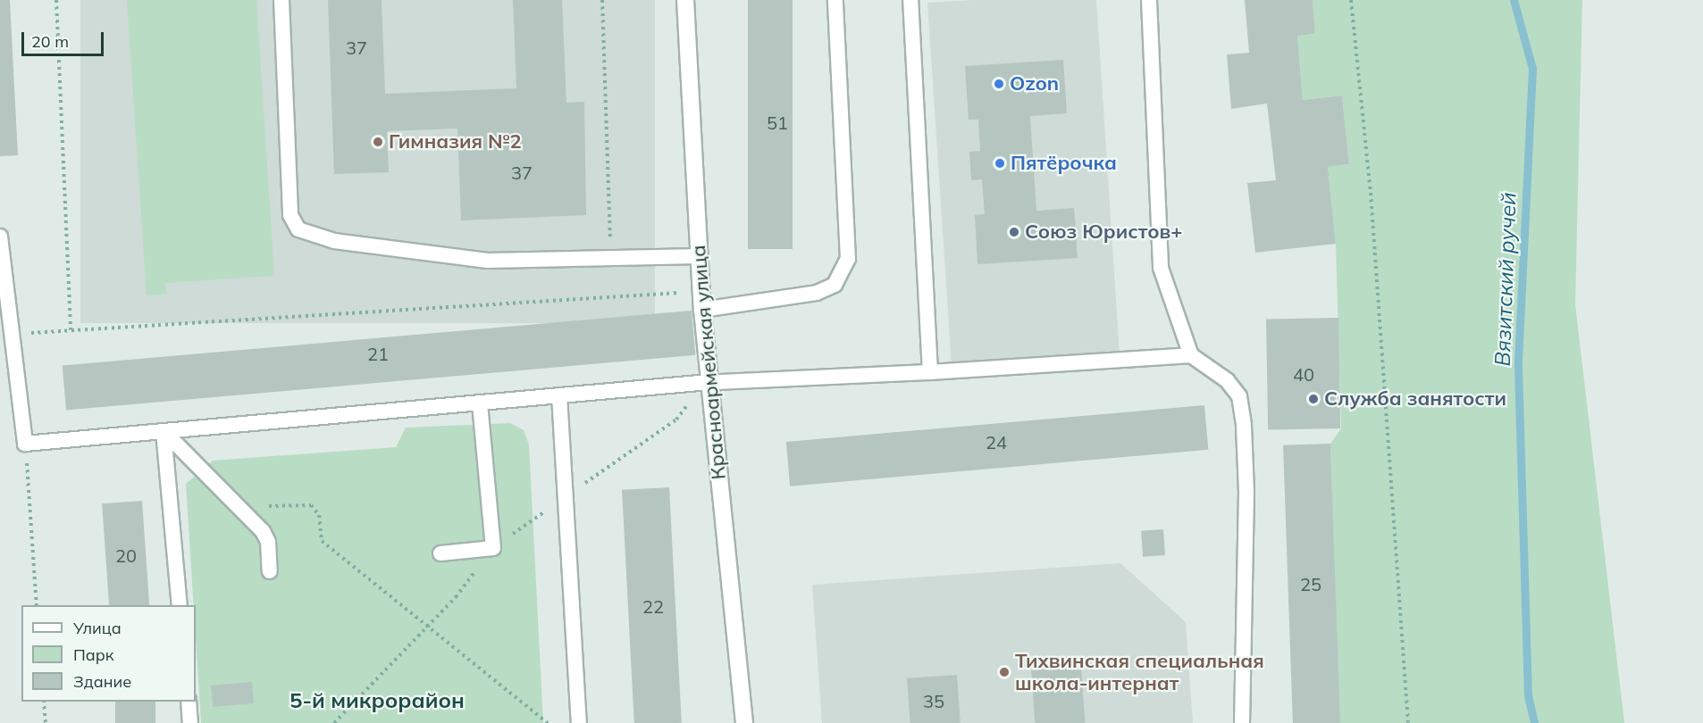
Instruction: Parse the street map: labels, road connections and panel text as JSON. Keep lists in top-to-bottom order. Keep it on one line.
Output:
{"streets":{"street":["Красноармейская улица"]},"districts":["5-й микрорайон"],"water":["Вязитский ручей"],"places":["Ozon","Гимназия №2","Пятёрочка","Союз Юристов+","Служба занятости","Тихвинская специальная школа-интернат"],"house_numbers":["37","51","37","21","40","24","20","25","22","35"],"legend":["Улица","Парк","Здание"],"scale_bar":"20 m"}
